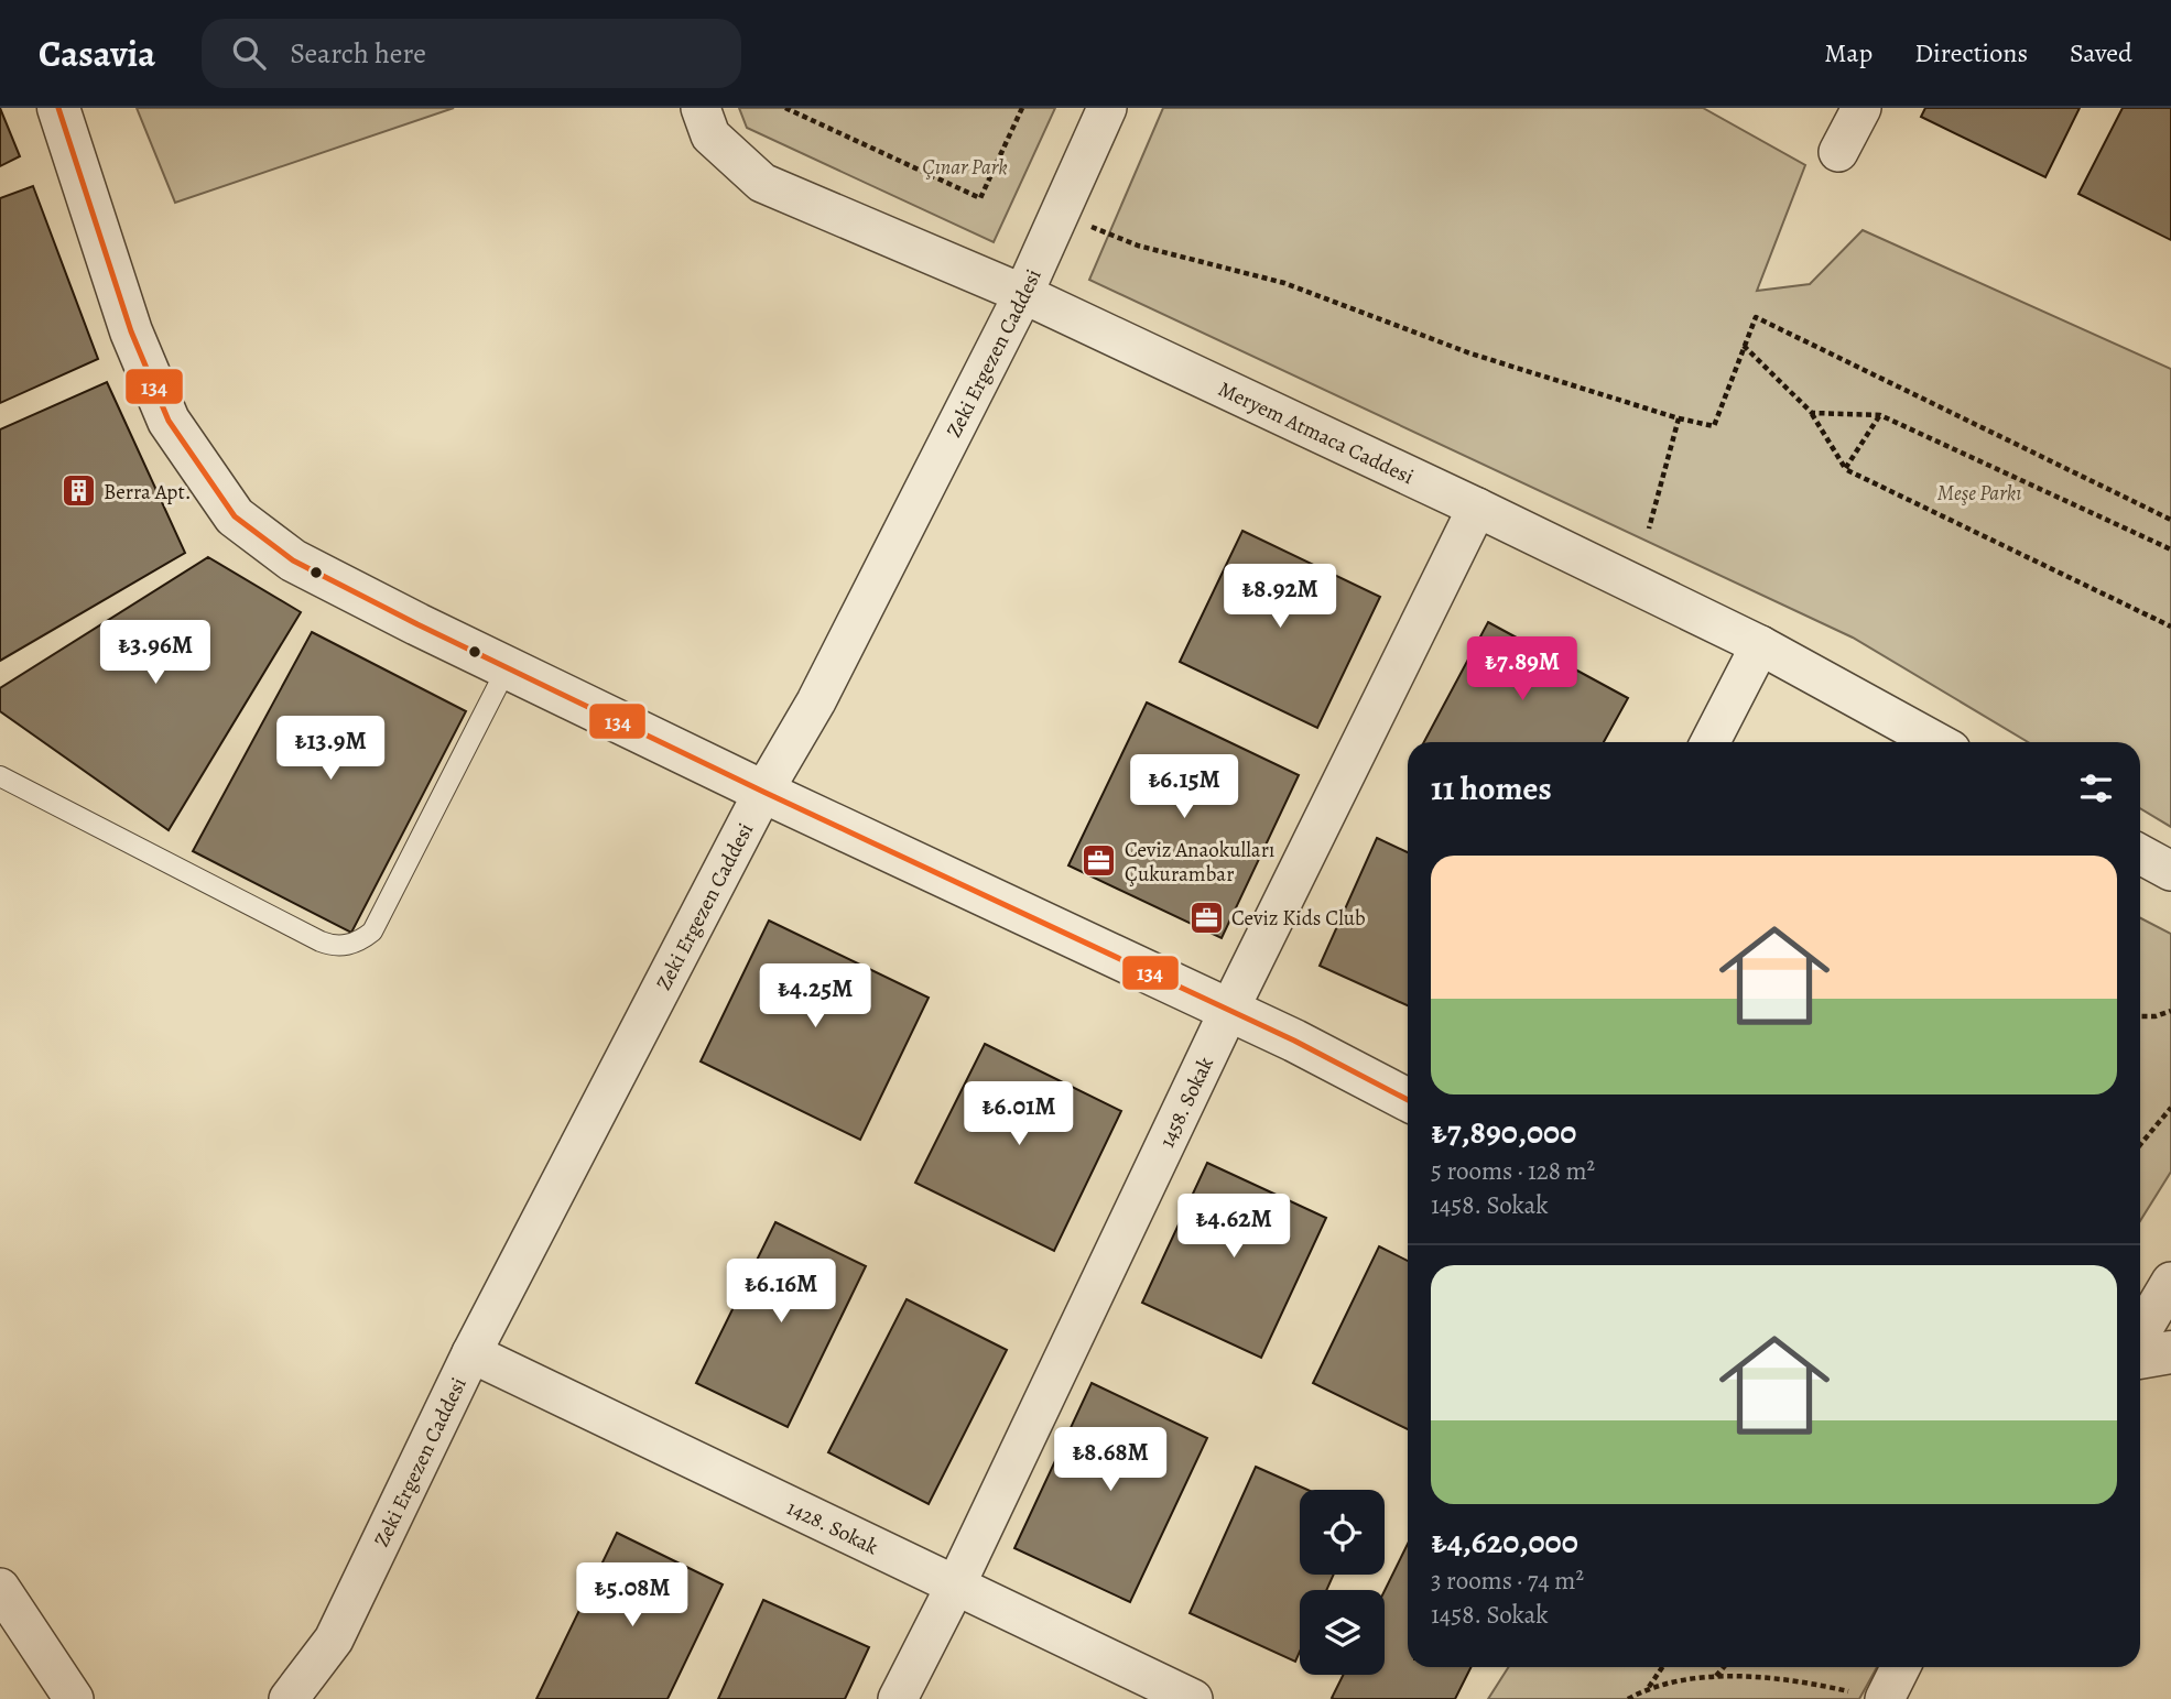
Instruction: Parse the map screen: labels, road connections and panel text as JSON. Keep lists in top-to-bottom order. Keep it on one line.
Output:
{"streets":{"street":["Zeki Ergezen Caddesi","Meryem Atmaca Caddesi","1458. Sokak","1428. Sokak"]},"crossings":[["Zeki Ergezen Caddesi","Meryem Atmaca Caddesi"],["Zeki Ergezen Caddesi","1428. Sokak"],["Meryem Atmaca Caddesi","1458. Sokak"],["1458. Sokak","1428. Sokak"]],"parks":["Çınar Park","Meşe Parkı"],"places":{"building":["Berra Apt."],"office":["Ceviz Anaokulları Çukurambar","Ceviz Kids Club"]},"lines":["transit line 134"],"page":{"header":"Casavia","search":"Search here","nav":["Map","Directions","Saved"],"price":["₺8.92M","₺3.96M","₺7.89M","₺13.9M","₺6.15M","₺4.25M","₺6.01M","₺4.62M","₺6.16M","₺8.68M","₺5.08M"],"heading":"11 homes","list":[{"name":"₺7,890,000","note":"5 rooms · 128 m² · 1458. Sokak"},{"name":"₺4,620,000","note":"3 rooms · 74 m² · 1458. Sokak"}]}}
